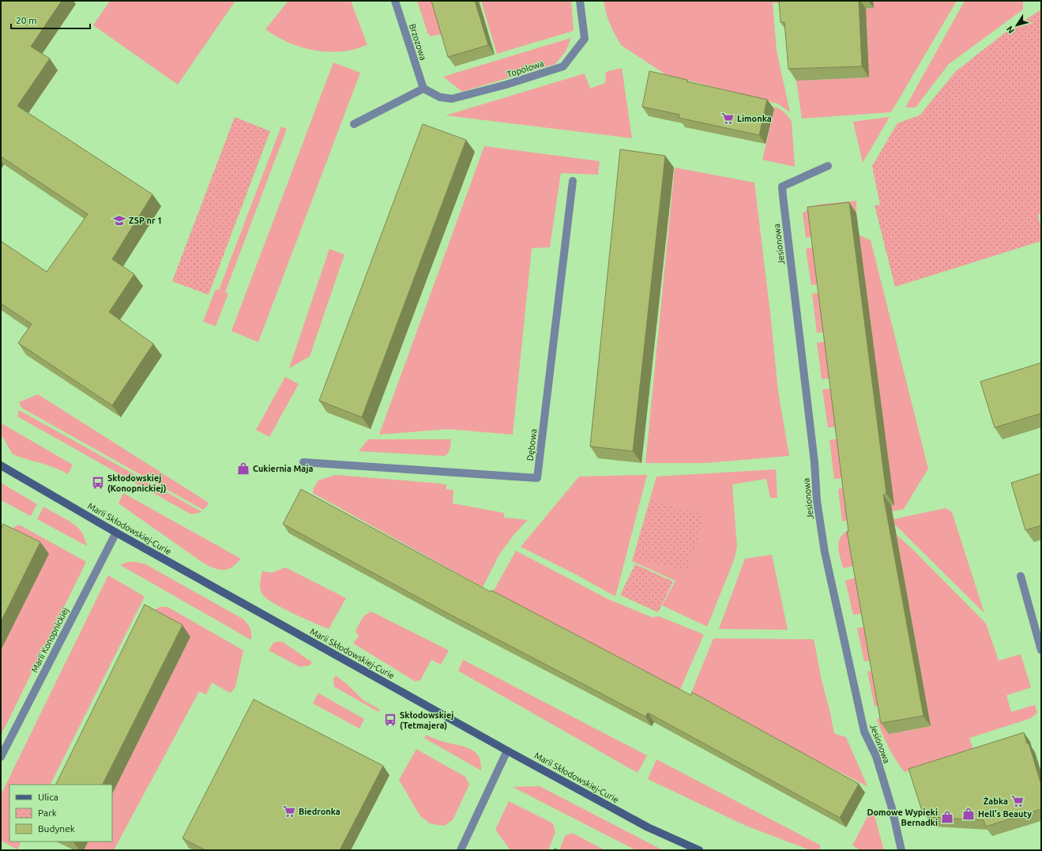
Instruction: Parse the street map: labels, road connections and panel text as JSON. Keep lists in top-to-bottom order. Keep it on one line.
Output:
{"streets":{"street":["Brzozowa","Topolowa","Jesionowa","Dębowa","Marii Skłodowskiej-Curie","Marii Konopnickiej"]},"crossings":[["Brzozowa","Topolowa"],["Marii Skłodowskiej-Curie","Marii Konopnickiej"]],"places":{"supermarket":["Limonka","Żabka","Biedronka"],"school or university":["ZSP nr 1"],"shop":["Cukiernia Maja","Hell's Beauty","Domowe Wypieki Bernadki"],"bus stop":["Skłodowskiej (Konopnickiej)","Skłodowskiej (Tetmajera)"]},"legend":["Ulica","Park","Budynek"],"scale_bar":"20 m","north":"bottom left"}
